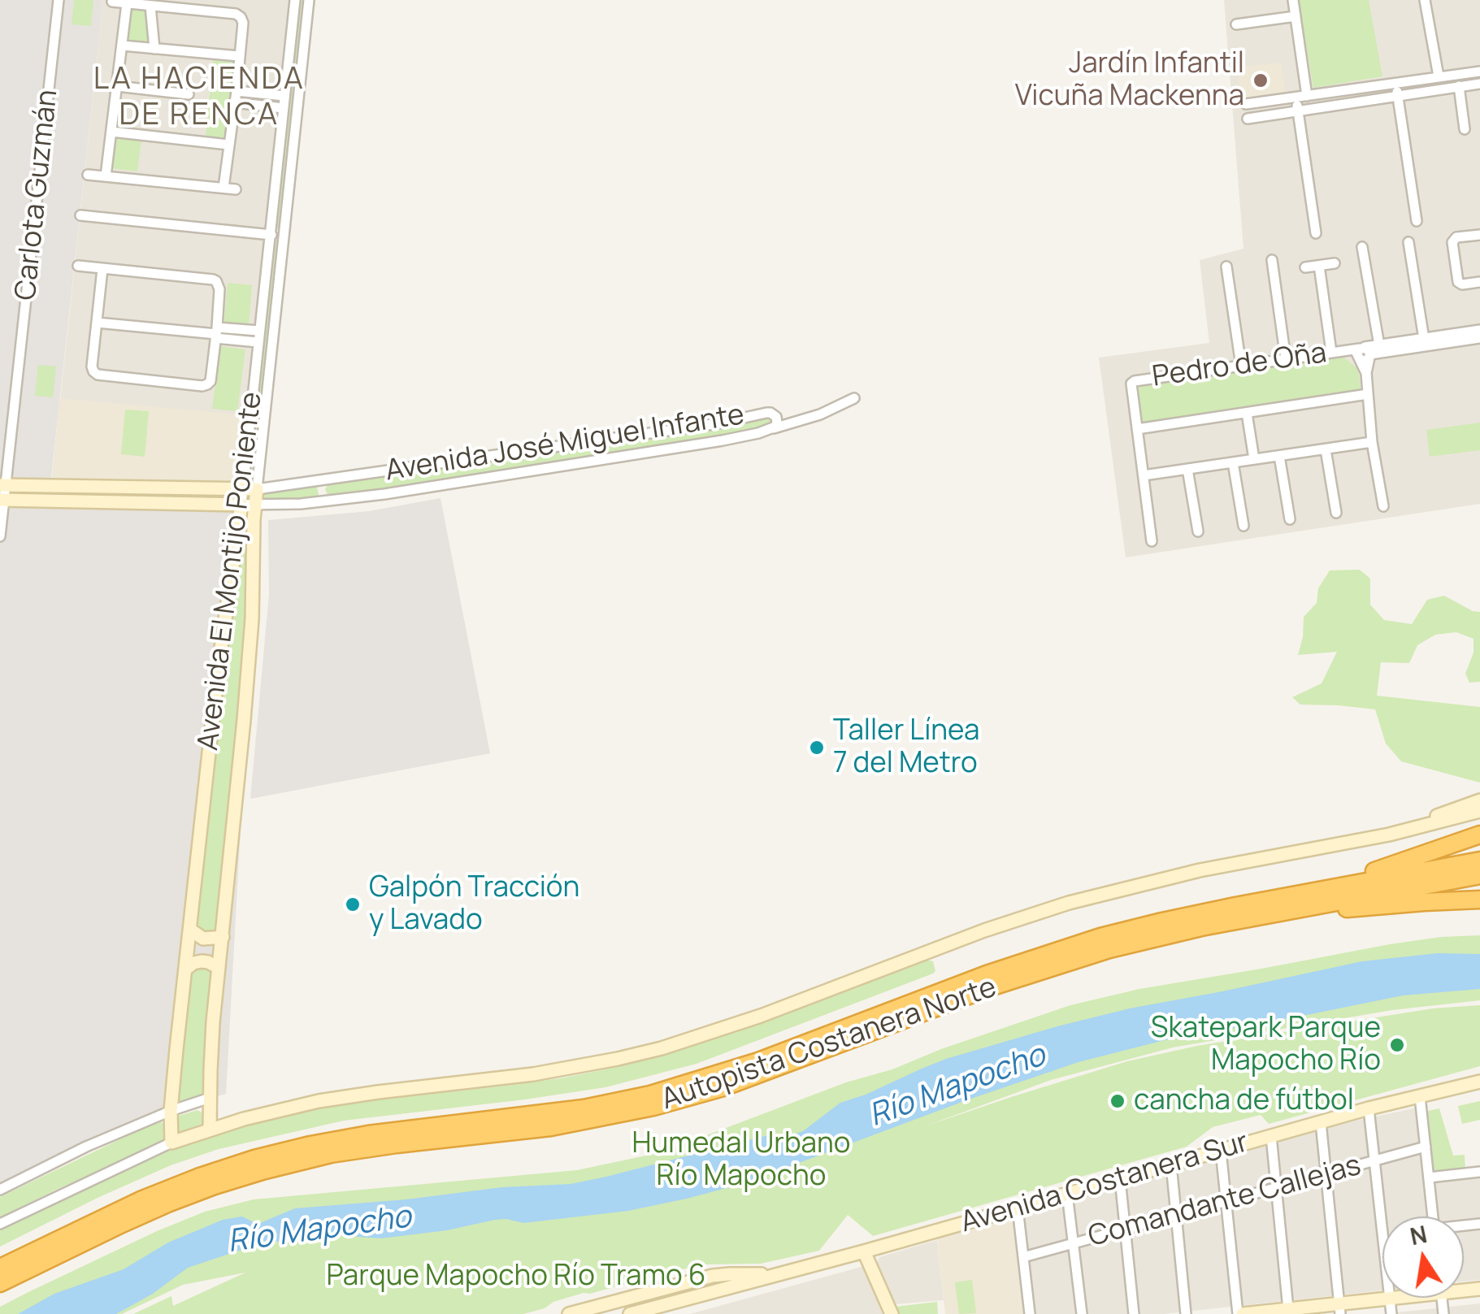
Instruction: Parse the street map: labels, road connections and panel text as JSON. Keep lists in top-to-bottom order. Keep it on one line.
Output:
{"streets":{"highway":["Autopista Costanera Norte"],"street":["Carlota Guzmán","Pedro de Oña","Avenida José Miguel Infante","Avenida El Montijo Poniente","Avenida Costanera Sur","Comandante Callejas"]},"crossings":[["Carlota Guzmán","Avenida José Miguel Infante"],["Avenida José Miguel Infante","Avenida El Montijo Poniente"]],"districts":["LA HACIENDA DE RENCA"],"water":["Río Mapocho"],"parks":["Humedal Urbano Río Mapocho","Parque Mapocho Río Tramo 6"],"places":["Jardín Infantil Vicuña Mackenna","Taller Línea 7 del Metro","Galpón Tracción y Lavado","Skatepark Parque Mapocho Río","cancha de fútbol"],"north":"top"}
